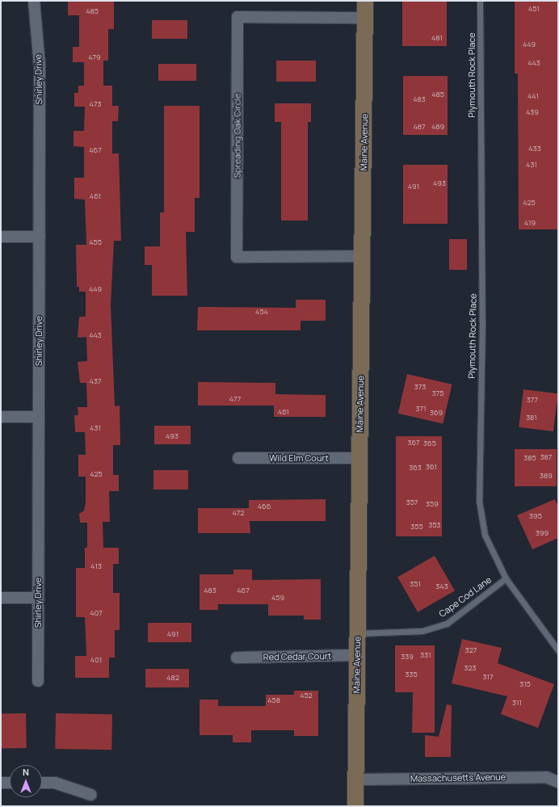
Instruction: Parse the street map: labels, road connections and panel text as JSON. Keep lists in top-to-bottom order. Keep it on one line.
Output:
{"streets":{"street":["Shirley Drive","Spreading Oak Circle","Maine Avenue","Wild Elm Court","Red Cedar Court","Massachusetts Avenue"],"lane":["Plymouth Rock Place","Cape Cod Lane"]},"crossings":[["Plymouth Rock Place","Cape Cod Lane"],["Spreading Oak Circle","Maine Avenue"],["Maine Avenue","Wild Elm Court"],["Maine Avenue","Cape Cod Lane"],["Maine Avenue","Red Cedar Court"],["Maine Avenue","Massachusetts Avenue"]],"house_numbers":["451","485","481","449","479","443","485","441","483","473","439","487","489","433","467","431","493","491","461","425","419","455","449","454","443","437","373","375","477","377","371","461","369","381","431","493","367","365","387","385","361","363","425","389","357","359","466","472","395","353","355","399","413","351","343","483","467","459","407","491","327","331","339","401","323","335","317","482","315","452","458","311"],"north":"top"}
